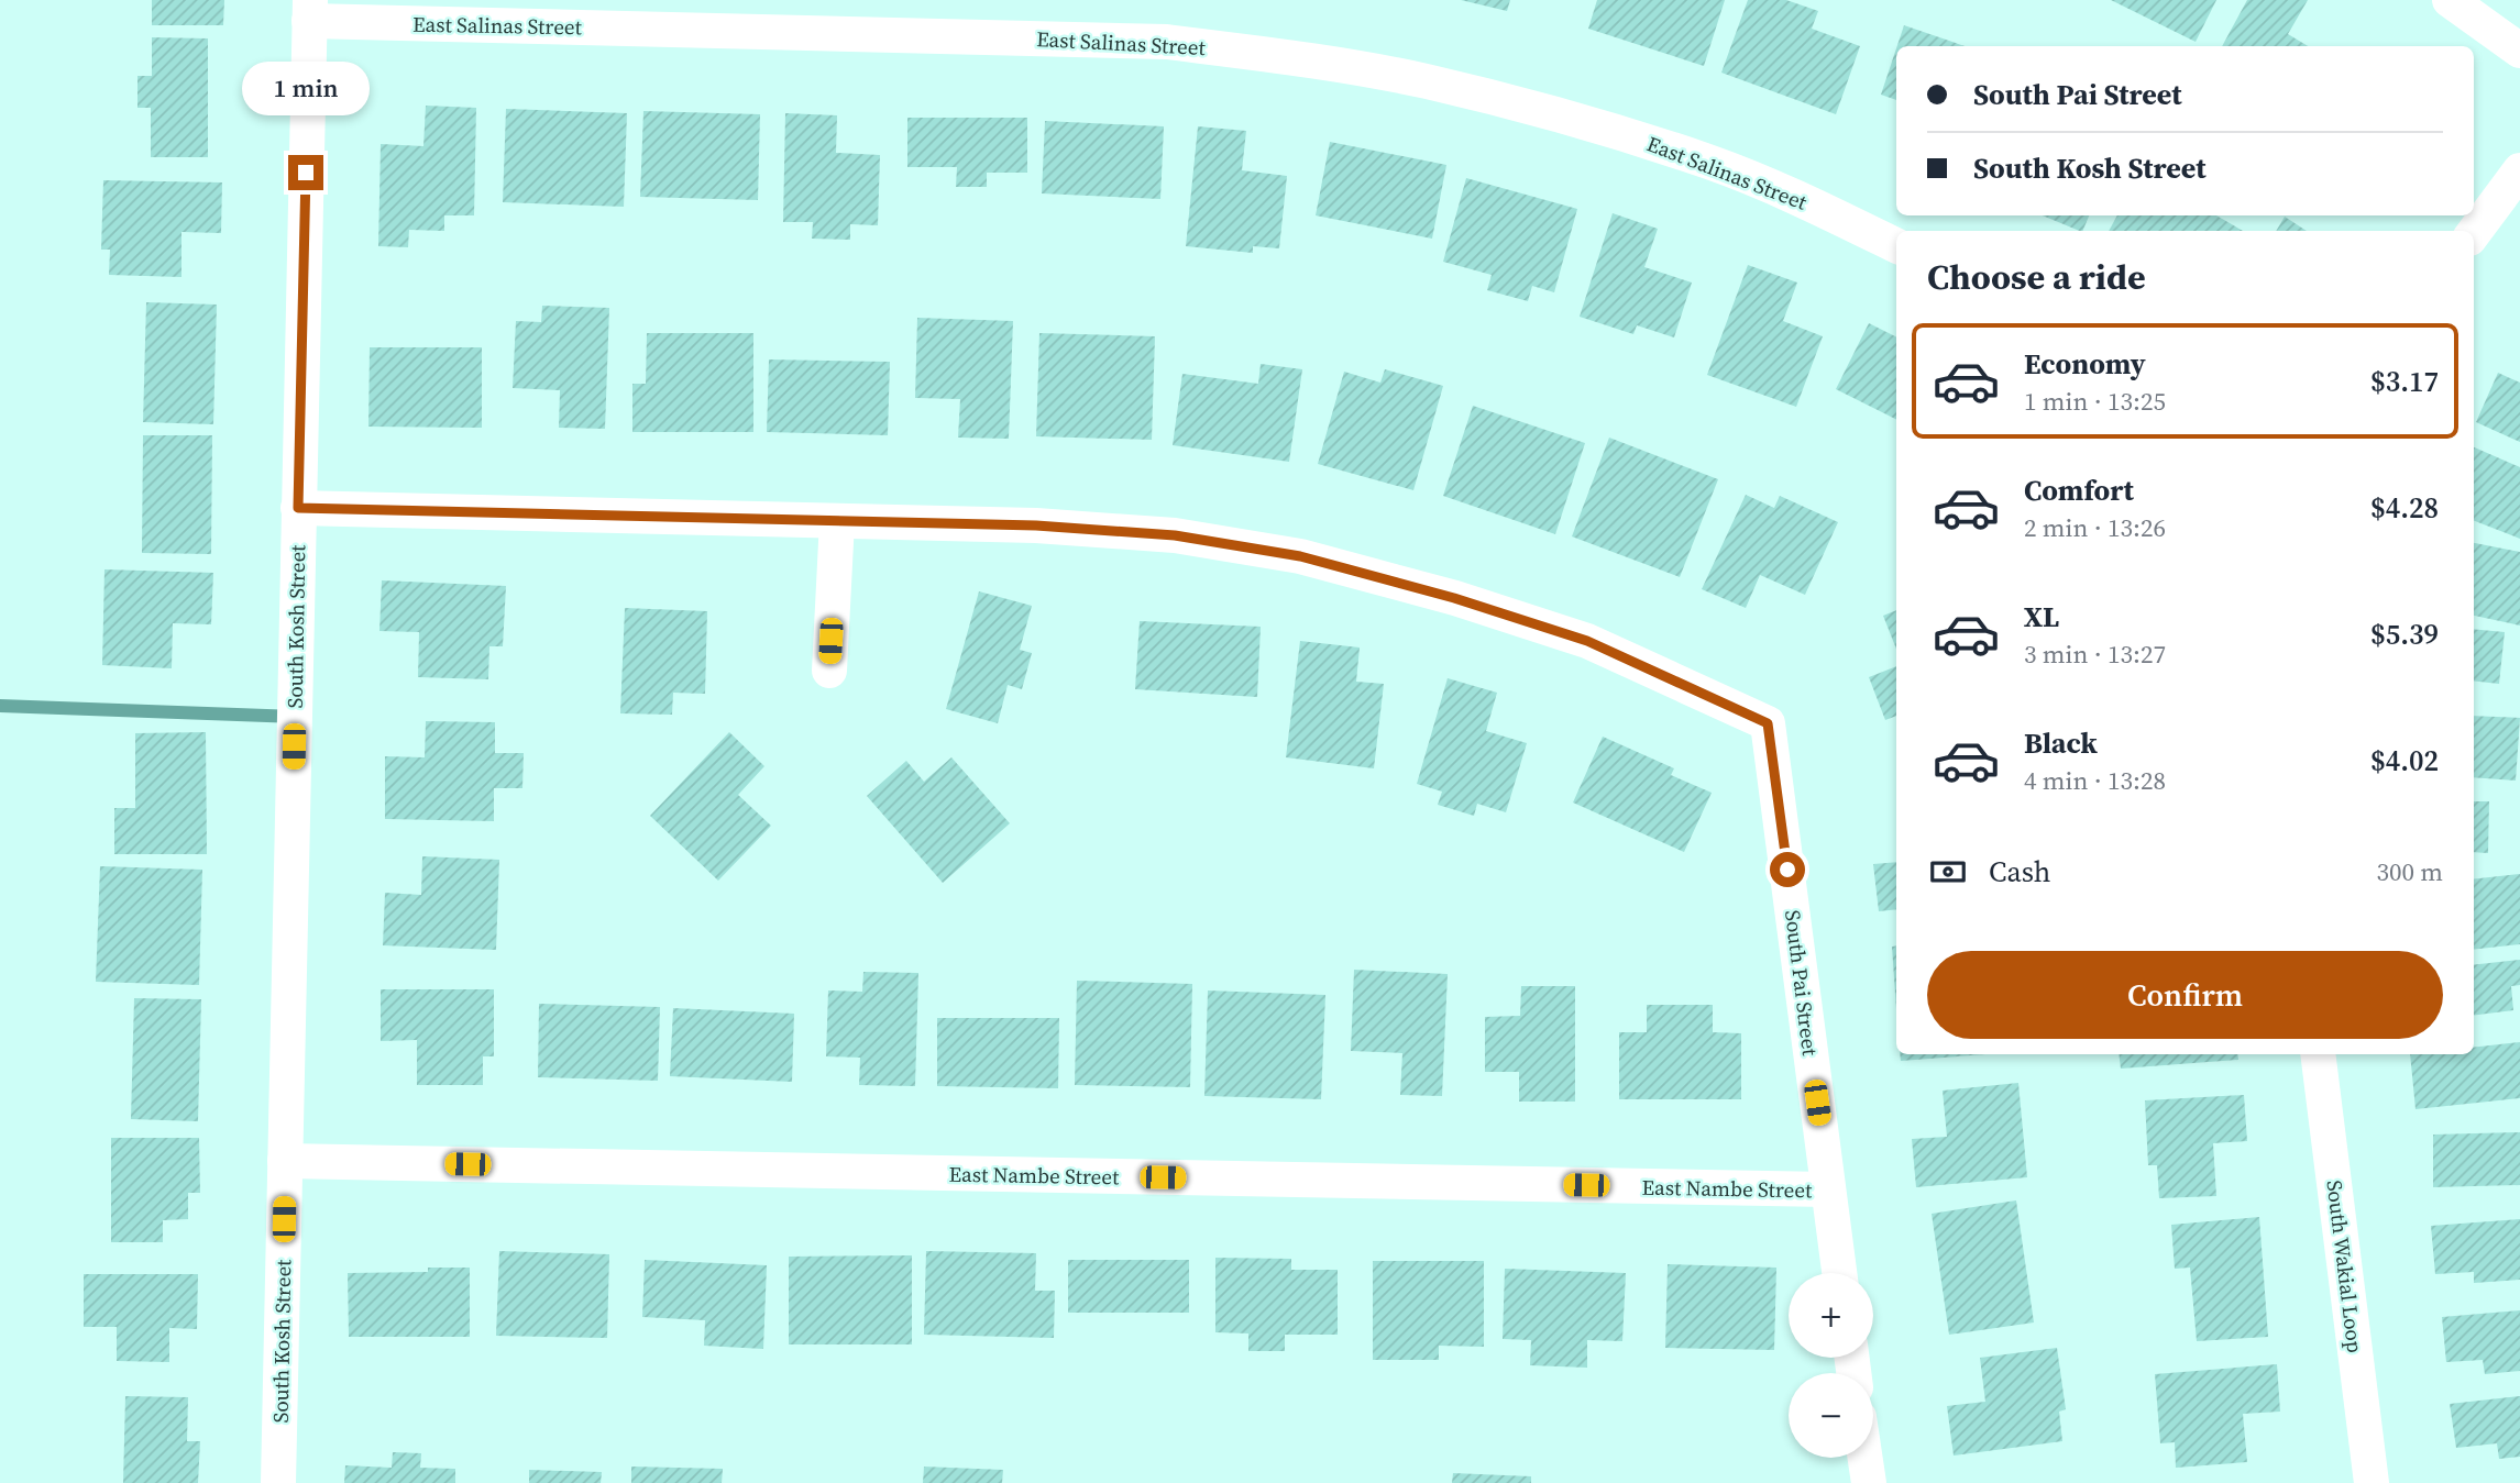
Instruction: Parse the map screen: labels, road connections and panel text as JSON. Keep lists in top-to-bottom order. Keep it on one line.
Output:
{"streets":{"street":["East Salinas Street","South Kosh Street","South Pai Street","East Nambe Street","South Wakial Loop"]},"crossings":[["East Salinas Street","South Kosh Street"],["South Kosh Street","East Nambe Street"],["South Pai Street","East Nambe Street"]],"page":{"banner":["South Pai Street","South Kosh Street"],"bubble":"1 min","heading":"Choose a ride","list":[{"name":"Economy","note":"1 min · 13:25","value":"$3.17"},{"name":"Comfort","note":"2 min · 13:26","value":"$4.28"},{"name":"XL","note":"3 min · 13:27","value":"$5.39"},{"name":"Black","note":"4 min · 13:28","value":"$4.02"}],"pay":["Cash","300 m"],"buttons":"Confirm","map_buttons":["+","−"]}}
